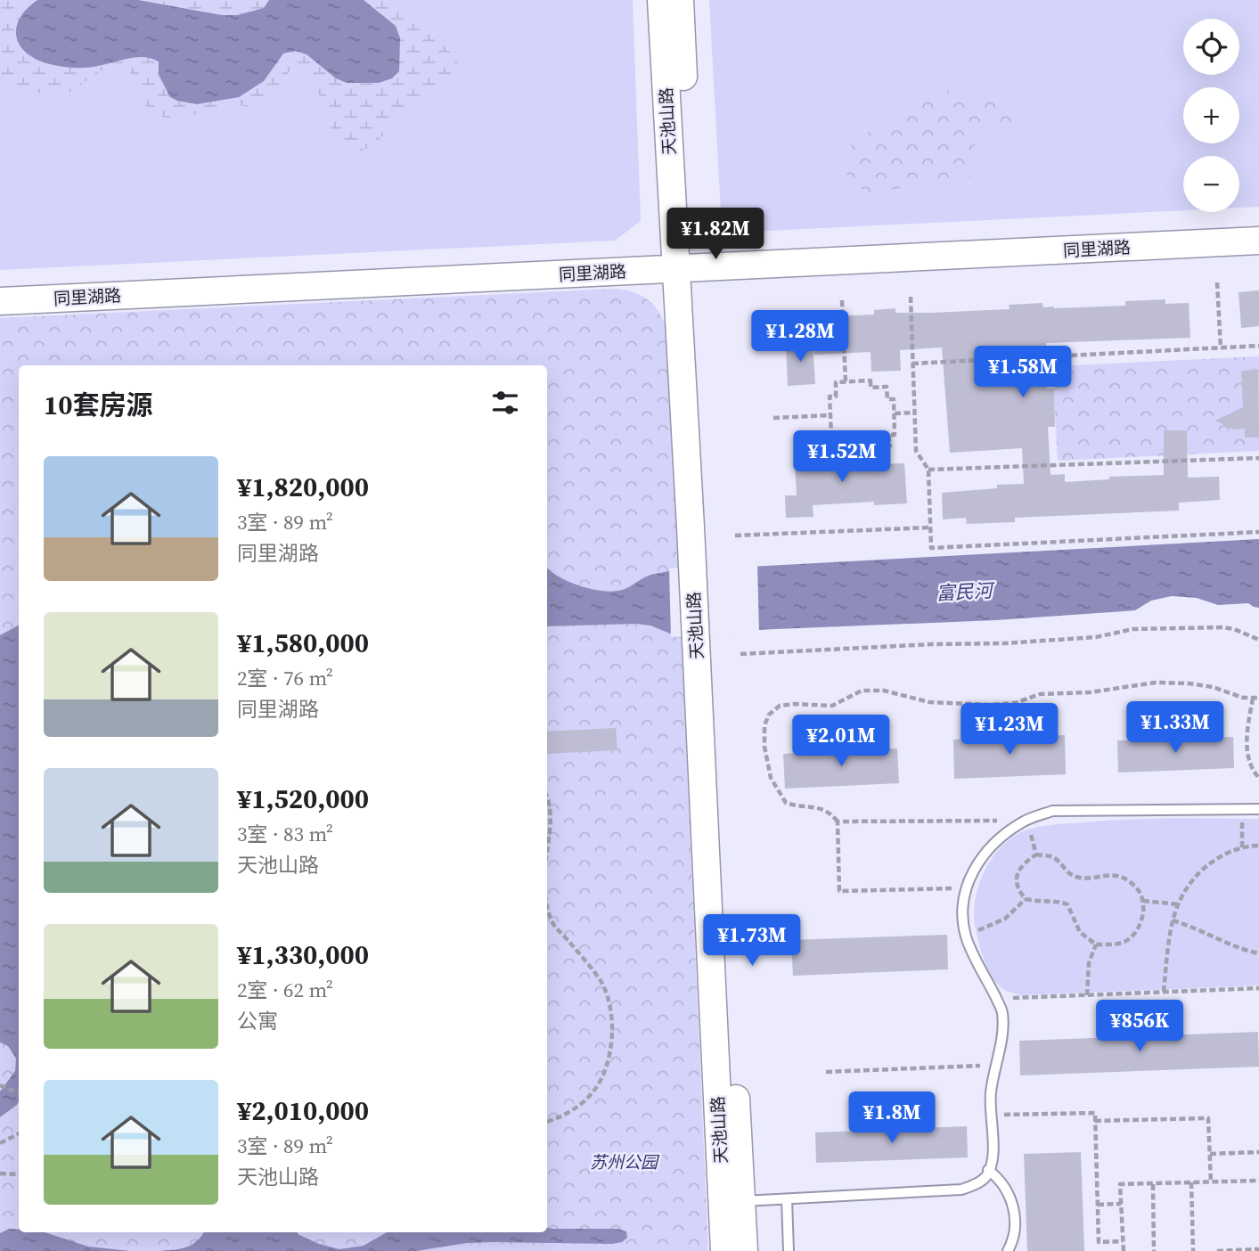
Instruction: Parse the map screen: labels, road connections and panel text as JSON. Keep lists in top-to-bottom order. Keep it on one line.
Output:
{"streets":{"street":["天池山路","同里湖路"]},"crossings":[["天池山路","同里湖路"]],"water":["富民河"],"parks":["苏州公园"],"page":{"map_buttons":["+","−"],"price":["¥1.82M","¥1.28M","¥1.58M","¥1.52M","¥1.33M","¥1.23M","¥2.01M","¥1.73M","¥856K","¥1.8M"],"heading":"10套房源","list":[{"name":"¥1,820,000","note":"3室 · 89 m² · 同里湖路"},{"name":"¥1,580,000","note":"2室 · 76 m² · 同里湖路"},{"name":"¥1,520,000","note":"3室 · 83 m² · 天池山路"},{"name":"¥1,330,000","note":"2室 · 62 m² · 公寓"},{"name":"¥2,010,000","note":"3室 · 89 m² · 天池山路"}]}}
